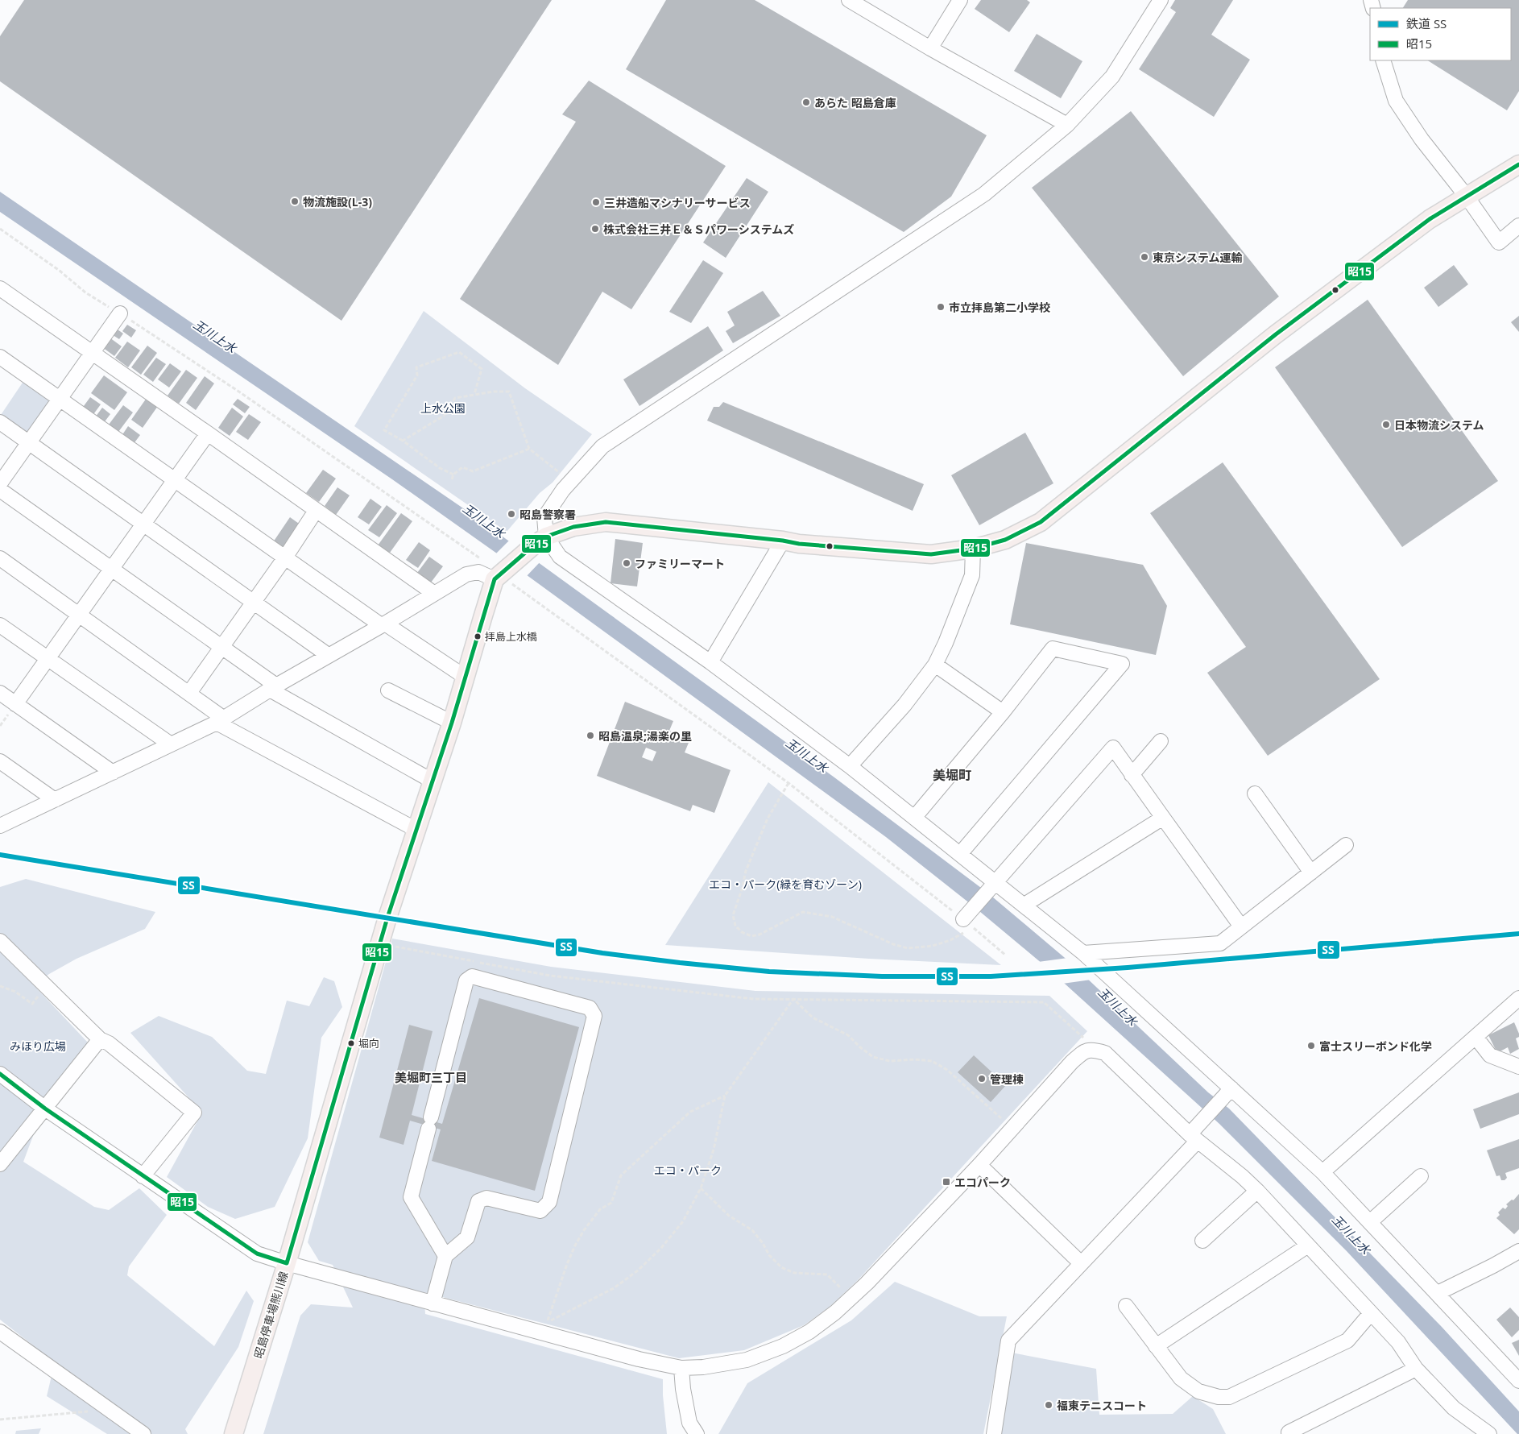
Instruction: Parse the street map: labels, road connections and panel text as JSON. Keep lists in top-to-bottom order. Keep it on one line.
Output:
{"streets":{"main road":["昭島停車場熊川線"]},"districts":["美堀町","美堀町三丁目"],"water":["玉川上水"],"parks":["上水公園","エコ・パーク(緑を育むゾーン)","みほり広場","エコ・パーク"],"places":{"other":["あらた 昭島倉庫","物流施設(L-3)","三井造船マシナリーサービス","株式会社三井Ｅ＆Ｓパワーシステムズ","東京システム運輸","市立拝島第二小学校","日本物流システム","昭島警察署","ファミリーマート","拝島上水橋","昭島温泉;湯楽の里","堀向","富士スリーボンド化学","管理棟","福東テニスコート"],"transit":["エコパーク"]},"lines":["transit line 昭15","rail line SS"],"legend":["鉄道 SS","昭15"]}
